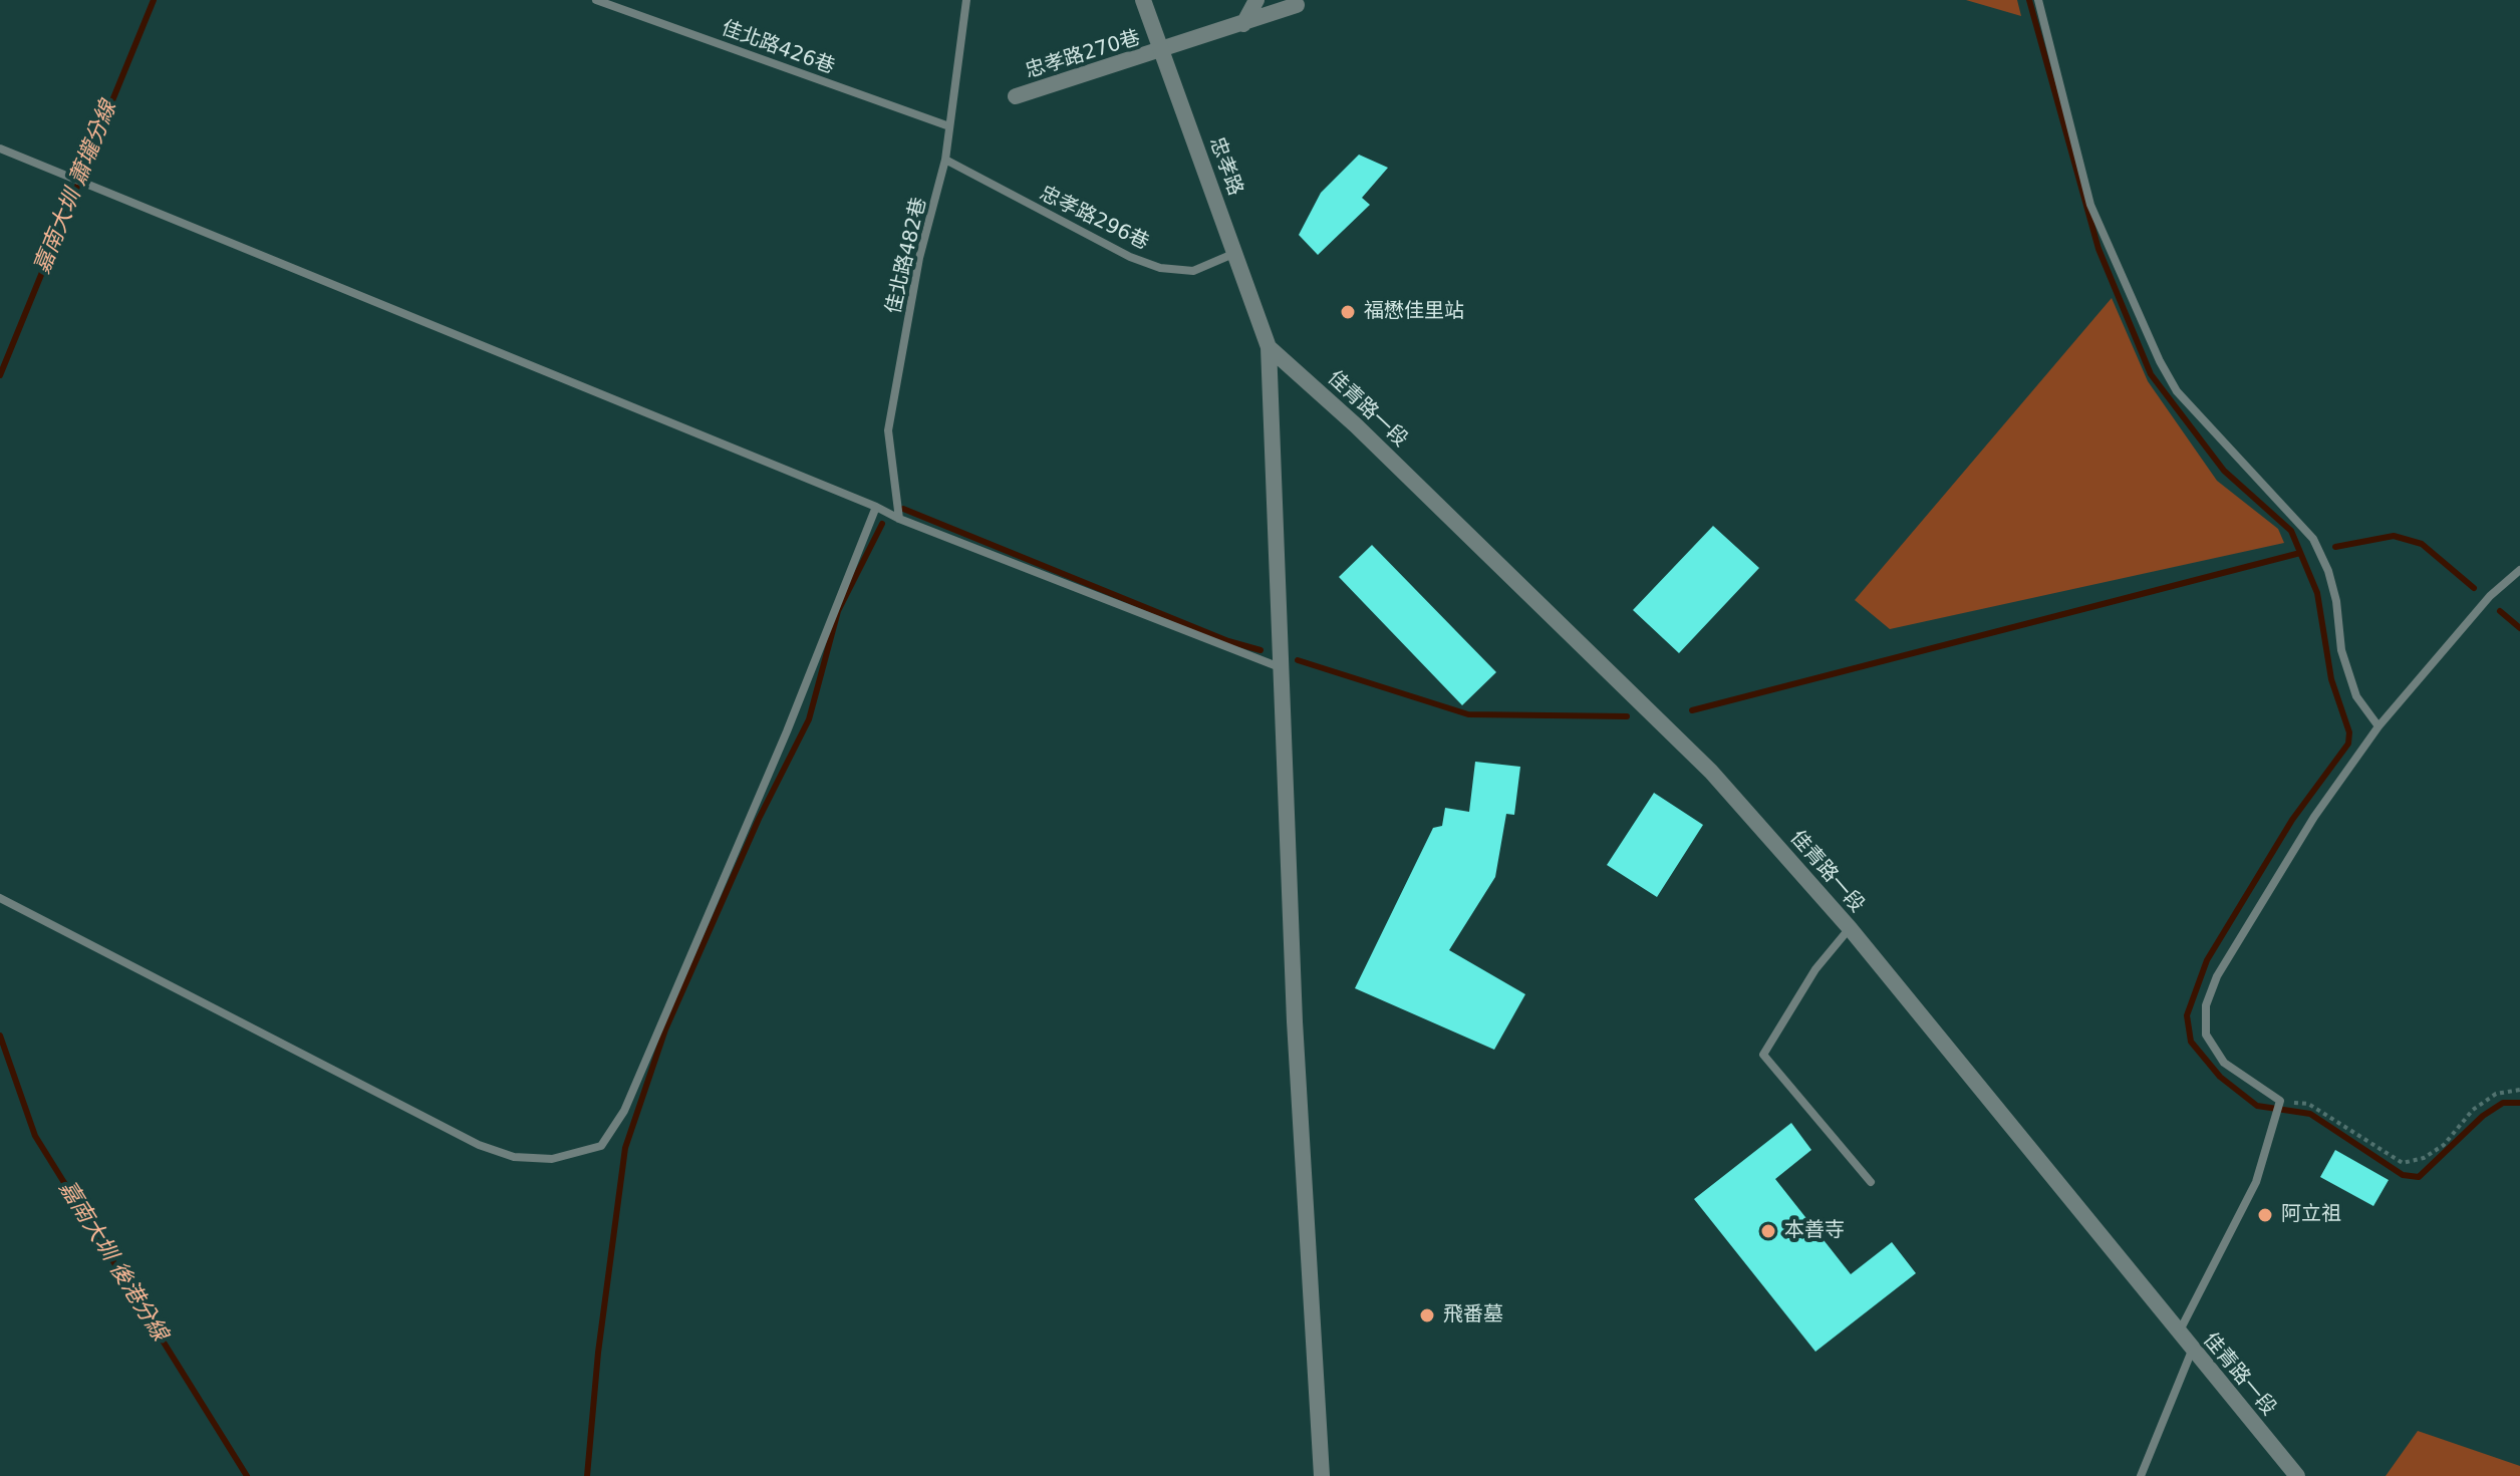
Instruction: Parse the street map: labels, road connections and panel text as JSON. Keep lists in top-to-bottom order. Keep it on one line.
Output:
{"streets":{"street":["忠孝路270巷","忠孝路","佳青路一段"],"lane":["佳北路426巷","忠孝路296巷","佳北路482巷"]},"crossings":[["佳北路426巷","佳北路482巷"],["忠孝路270巷","忠孝路"],["忠孝路","忠孝路296巷"],["忠孝路","佳青路一段"],["忠孝路296巷","佳北路482巷"]],"water":["嘉南大圳 蕭壠分線","嘉南大圳 後港分線"],"places":["福懋佳里站","阿立祖","本善寺","飛番墓"]}
